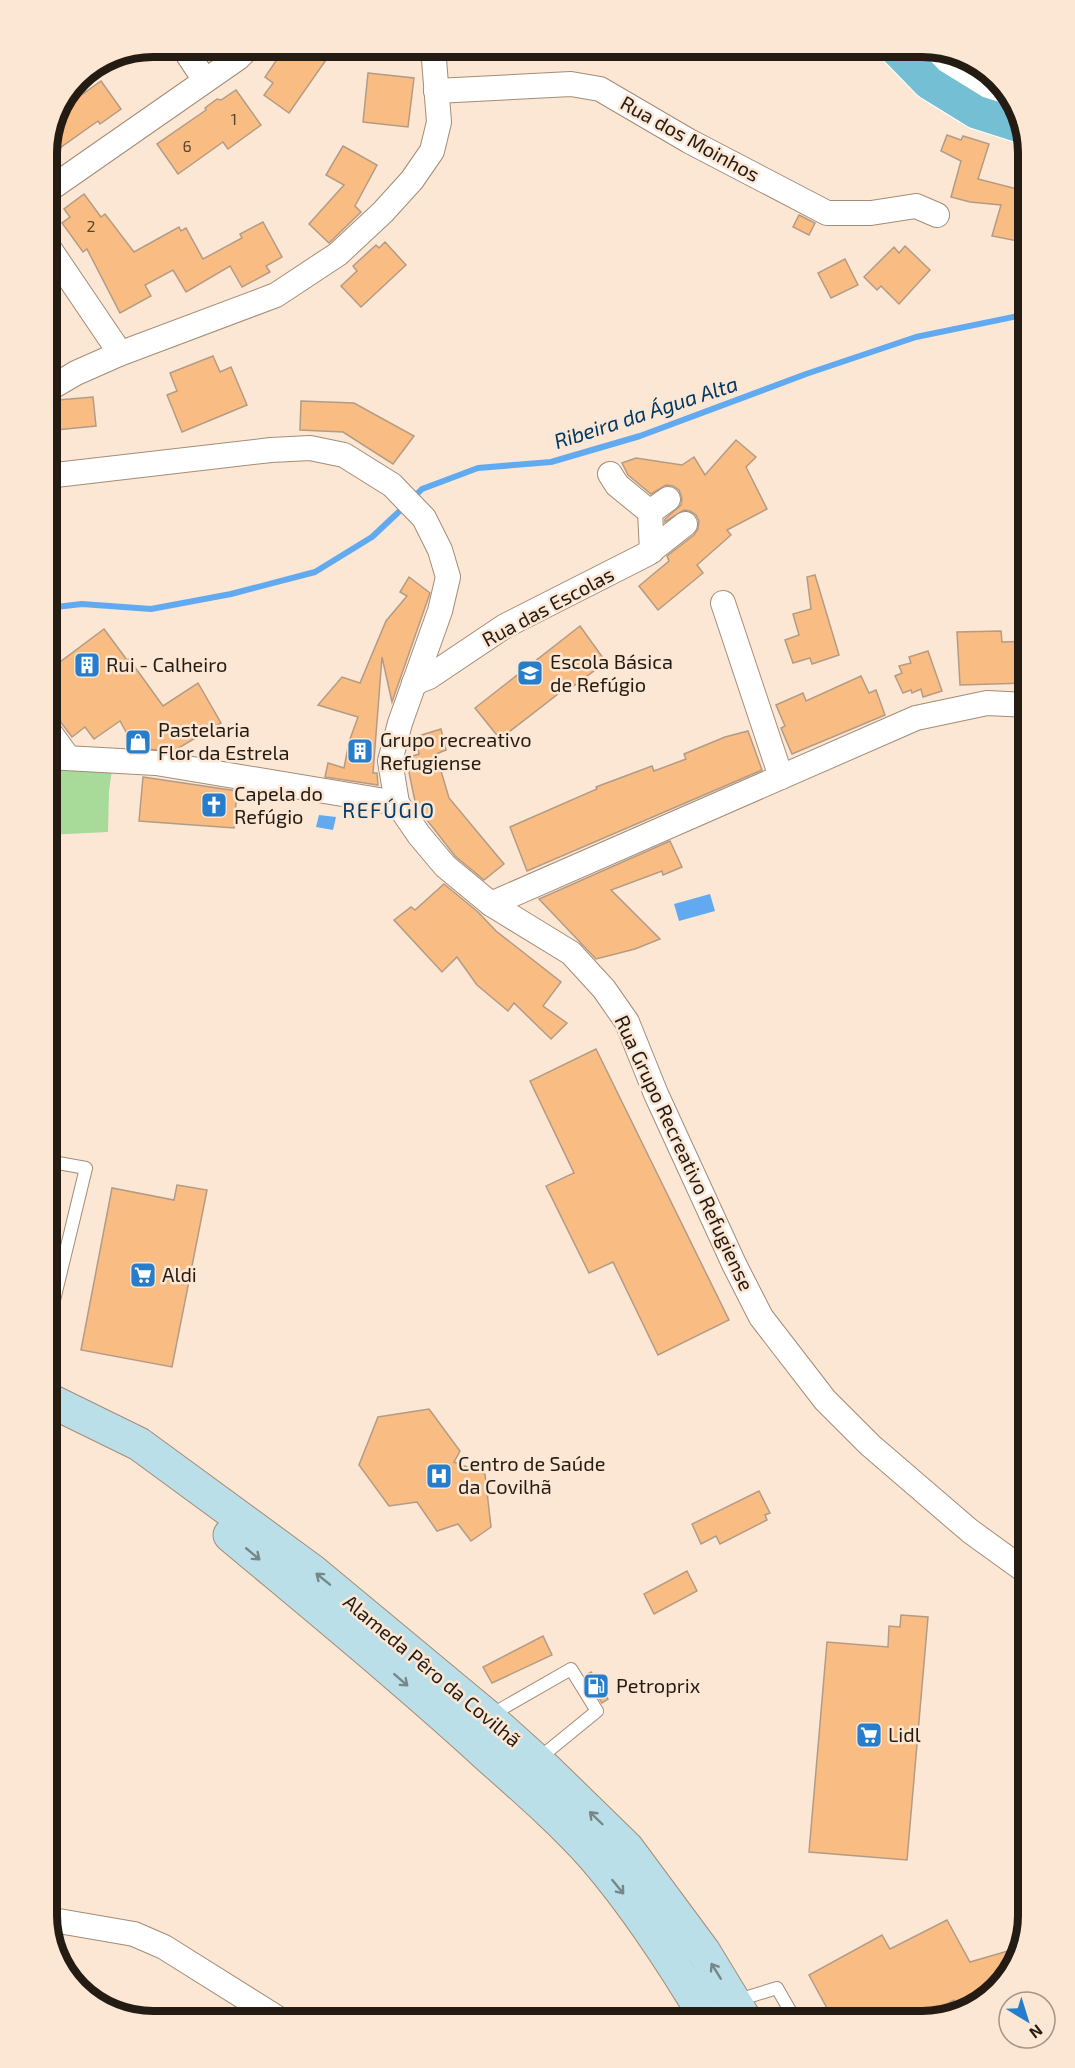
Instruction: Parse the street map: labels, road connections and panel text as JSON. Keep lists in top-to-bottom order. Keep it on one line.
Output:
{"streets":{"main road":["Alameda Pêro da Covilhã"],"street":["Rua dos Moinhos","Rua das Escolas","Rua Grupo Recreativo Refugiense"]},"crossings":[["Rua das Escolas","Rua Grupo Recreativo Refugiense"]],"districts":["REFÚGIO"],"water":["Ribeira da Água Alta"],"places":{"building":["Rui - Calheiro","Grupo recreativo Refugiense"],"school or university":["Escola Básica de Refúgio"],"shop":["Pastelaria Flor da Estrela"],"church":["Capela do Refúgio"],"supermarket":["Aldi","Lidl"],"hospital":["Centro de Saúde da Covilhã"],"fuel station":["Petroprix"]},"house_numbers":["1","6","2"],"north":"bottom right"}
